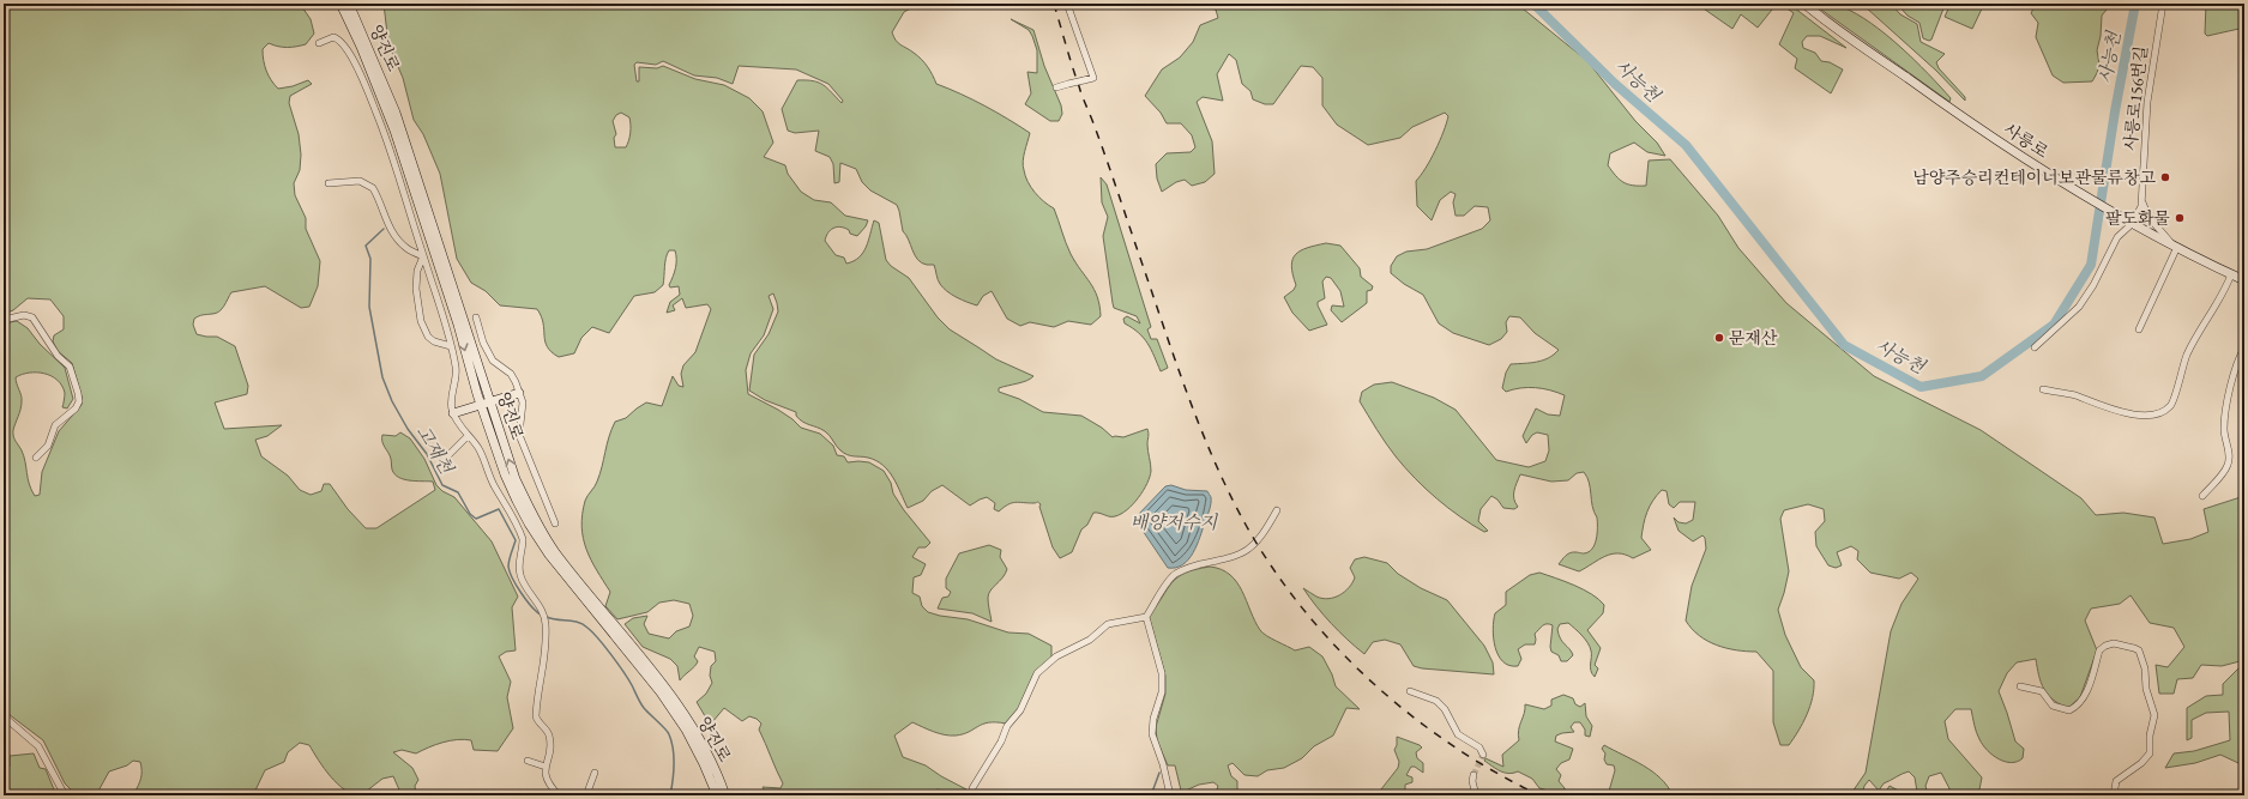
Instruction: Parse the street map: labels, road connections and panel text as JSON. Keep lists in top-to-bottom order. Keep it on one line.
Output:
{"streets":{"main road":["양진로","사릉로"],"street":["사릉로156번길"]},"crossings":[["사릉로156번길","사릉로"]],"water":["사능천","고재천","배양저수지"],"places":["남양주승리컨테이너보관물류창고","팔도화물","문재산"]}
